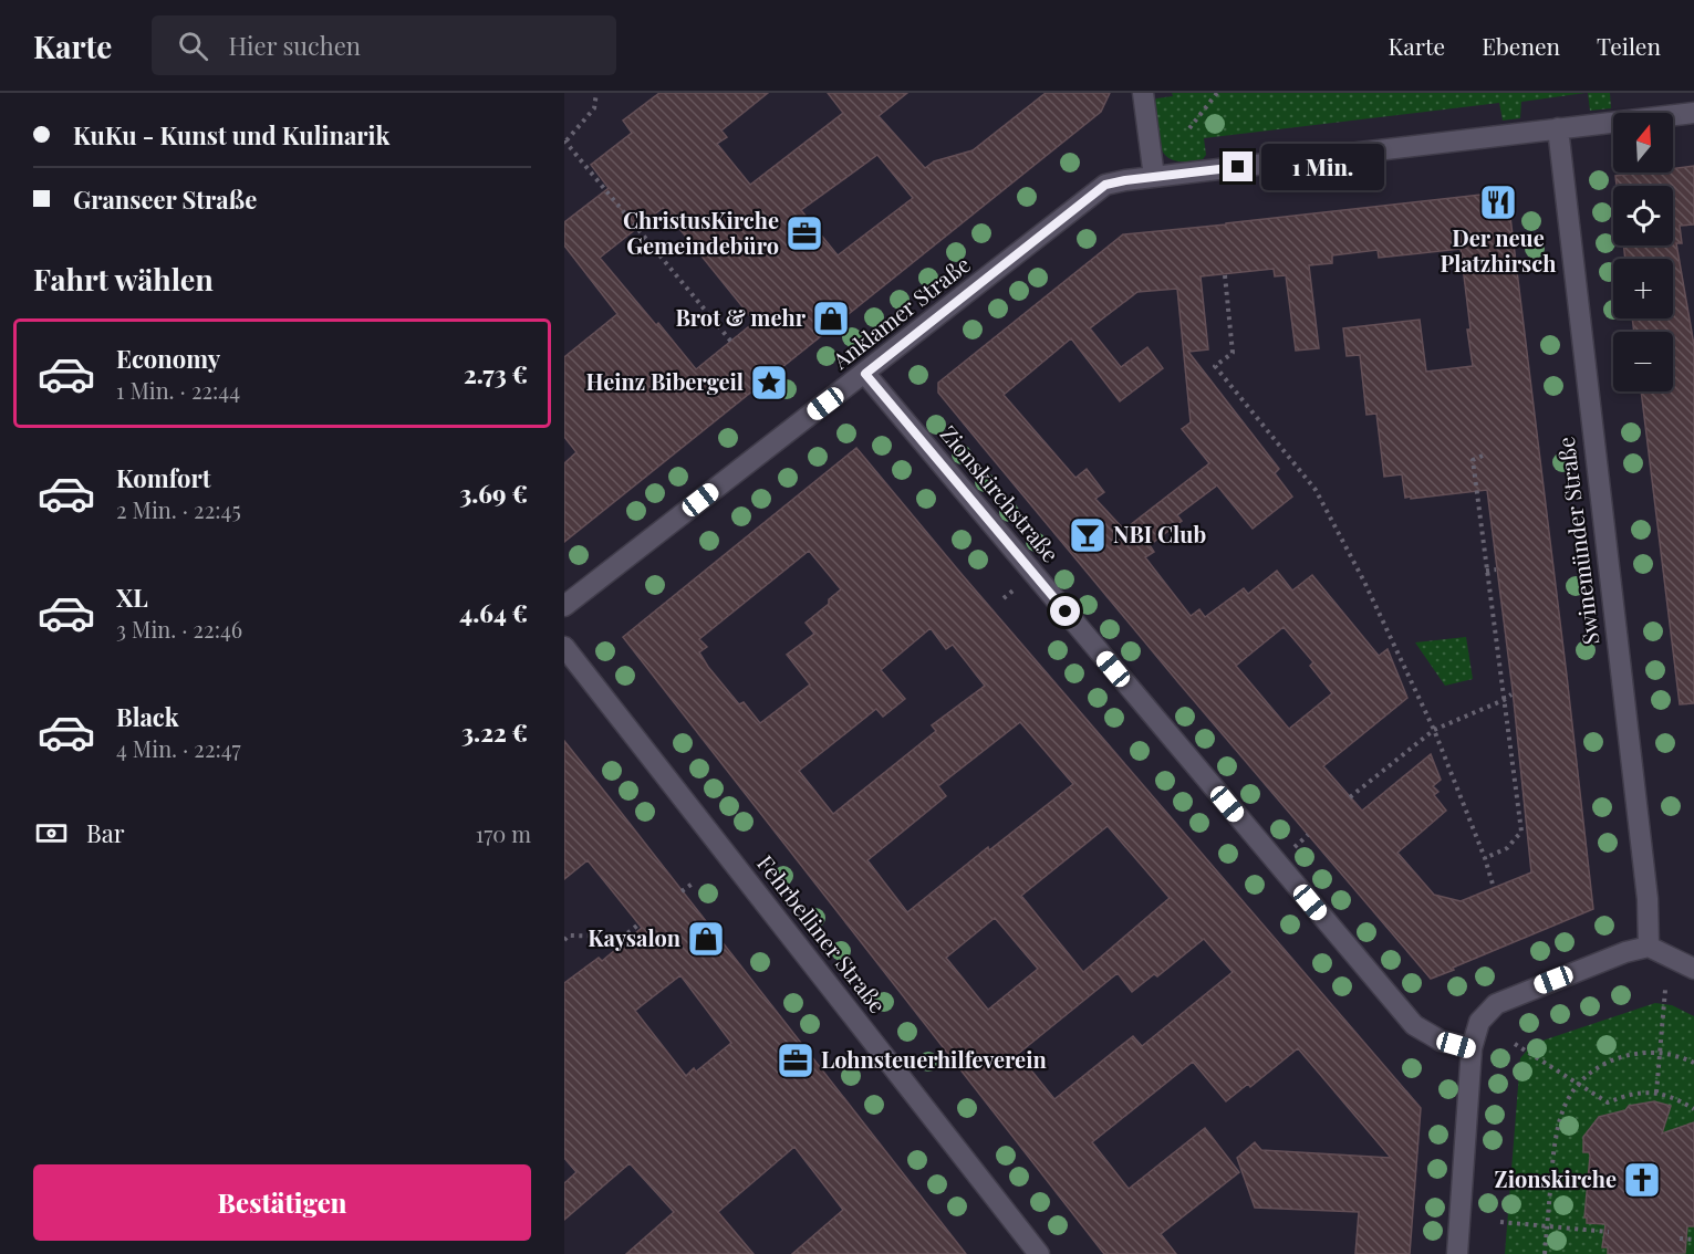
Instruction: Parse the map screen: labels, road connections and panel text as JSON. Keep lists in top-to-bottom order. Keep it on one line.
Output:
{"streets":{"street":["Anklamer Straße","Zionskirchstraße","Swinemünder Straße","Fehrbelliner Straße"]},"crossings":[["Anklamer Straße","Zionskirchstraße"],["Anklamer Straße","Swinemünder Straße"]],"places":{"restaurant":["Der neue Platzhirsch"],"office":["ChristusKirche Gemeindebüro","Lohnsteuerhilfeverein"],"shop":["Brot & mehr","Kaysalon"],"place":["Heinz Bibergeil"],"bar":["NBI Club"],"church":["Zionskirche"]},"north":"top","page":{"header":"Karte","search":"Hier suchen","nav":["Karte","Ebenen","Teilen"],"banner":["KuKu - Kunst und Kulinarik","Granseer Straße"],"map_buttons":["+","−"],"bubble":"1 Min.","heading":"Fahrt wählen","list":[{"name":"Economy","note":"1 Min. · 22:44","value":"2.73 €"},{"name":"Komfort","note":"2 Min. · 22:45","value":"3.69 €"},{"name":"XL","note":"3 Min. · 22:46","value":"4.64 €"},{"name":"Black","note":"4 Min. · 22:47","value":"3.22 €"}],"pay":["Bar","170 m"],"buttons":"Bestätigen"}}
